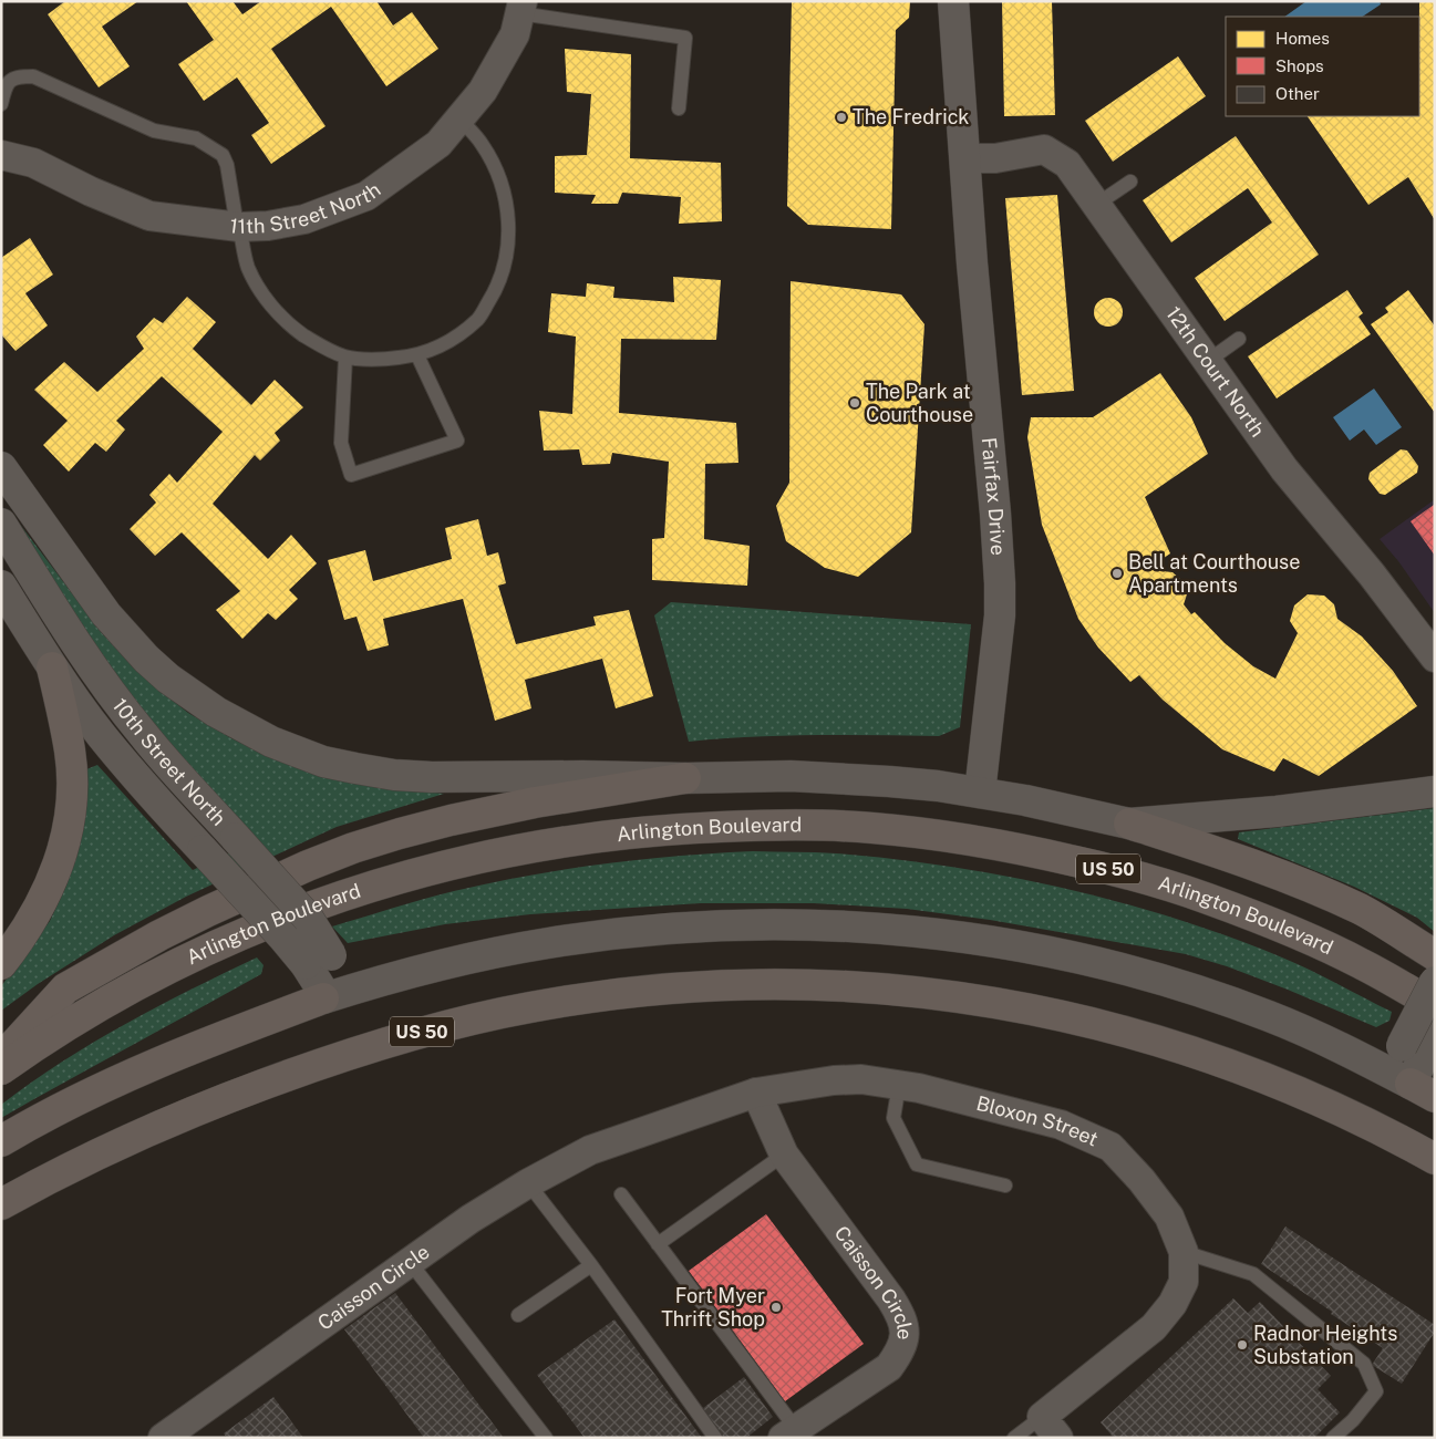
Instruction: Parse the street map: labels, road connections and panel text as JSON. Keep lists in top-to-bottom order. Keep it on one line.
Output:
{"streets":{"highway":["Arlington Boulevard","US 50"],"main road":["Fairfax Drive","10th Street North"],"street":["11th Street North","12th Court North","Bloxon Street","Caisson Circle"]},"crossings":[["12th Court North","Fairfax Drive"],["Bloxon Street","Caisson Circle"]],"places":["The Fredrick","The Park at Courthouse","Bell at Courthouse Apartments","Fort Myer Thrift Shop","Radnor Heights Substation"],"legend":["Homes","Shops","Other"]}
